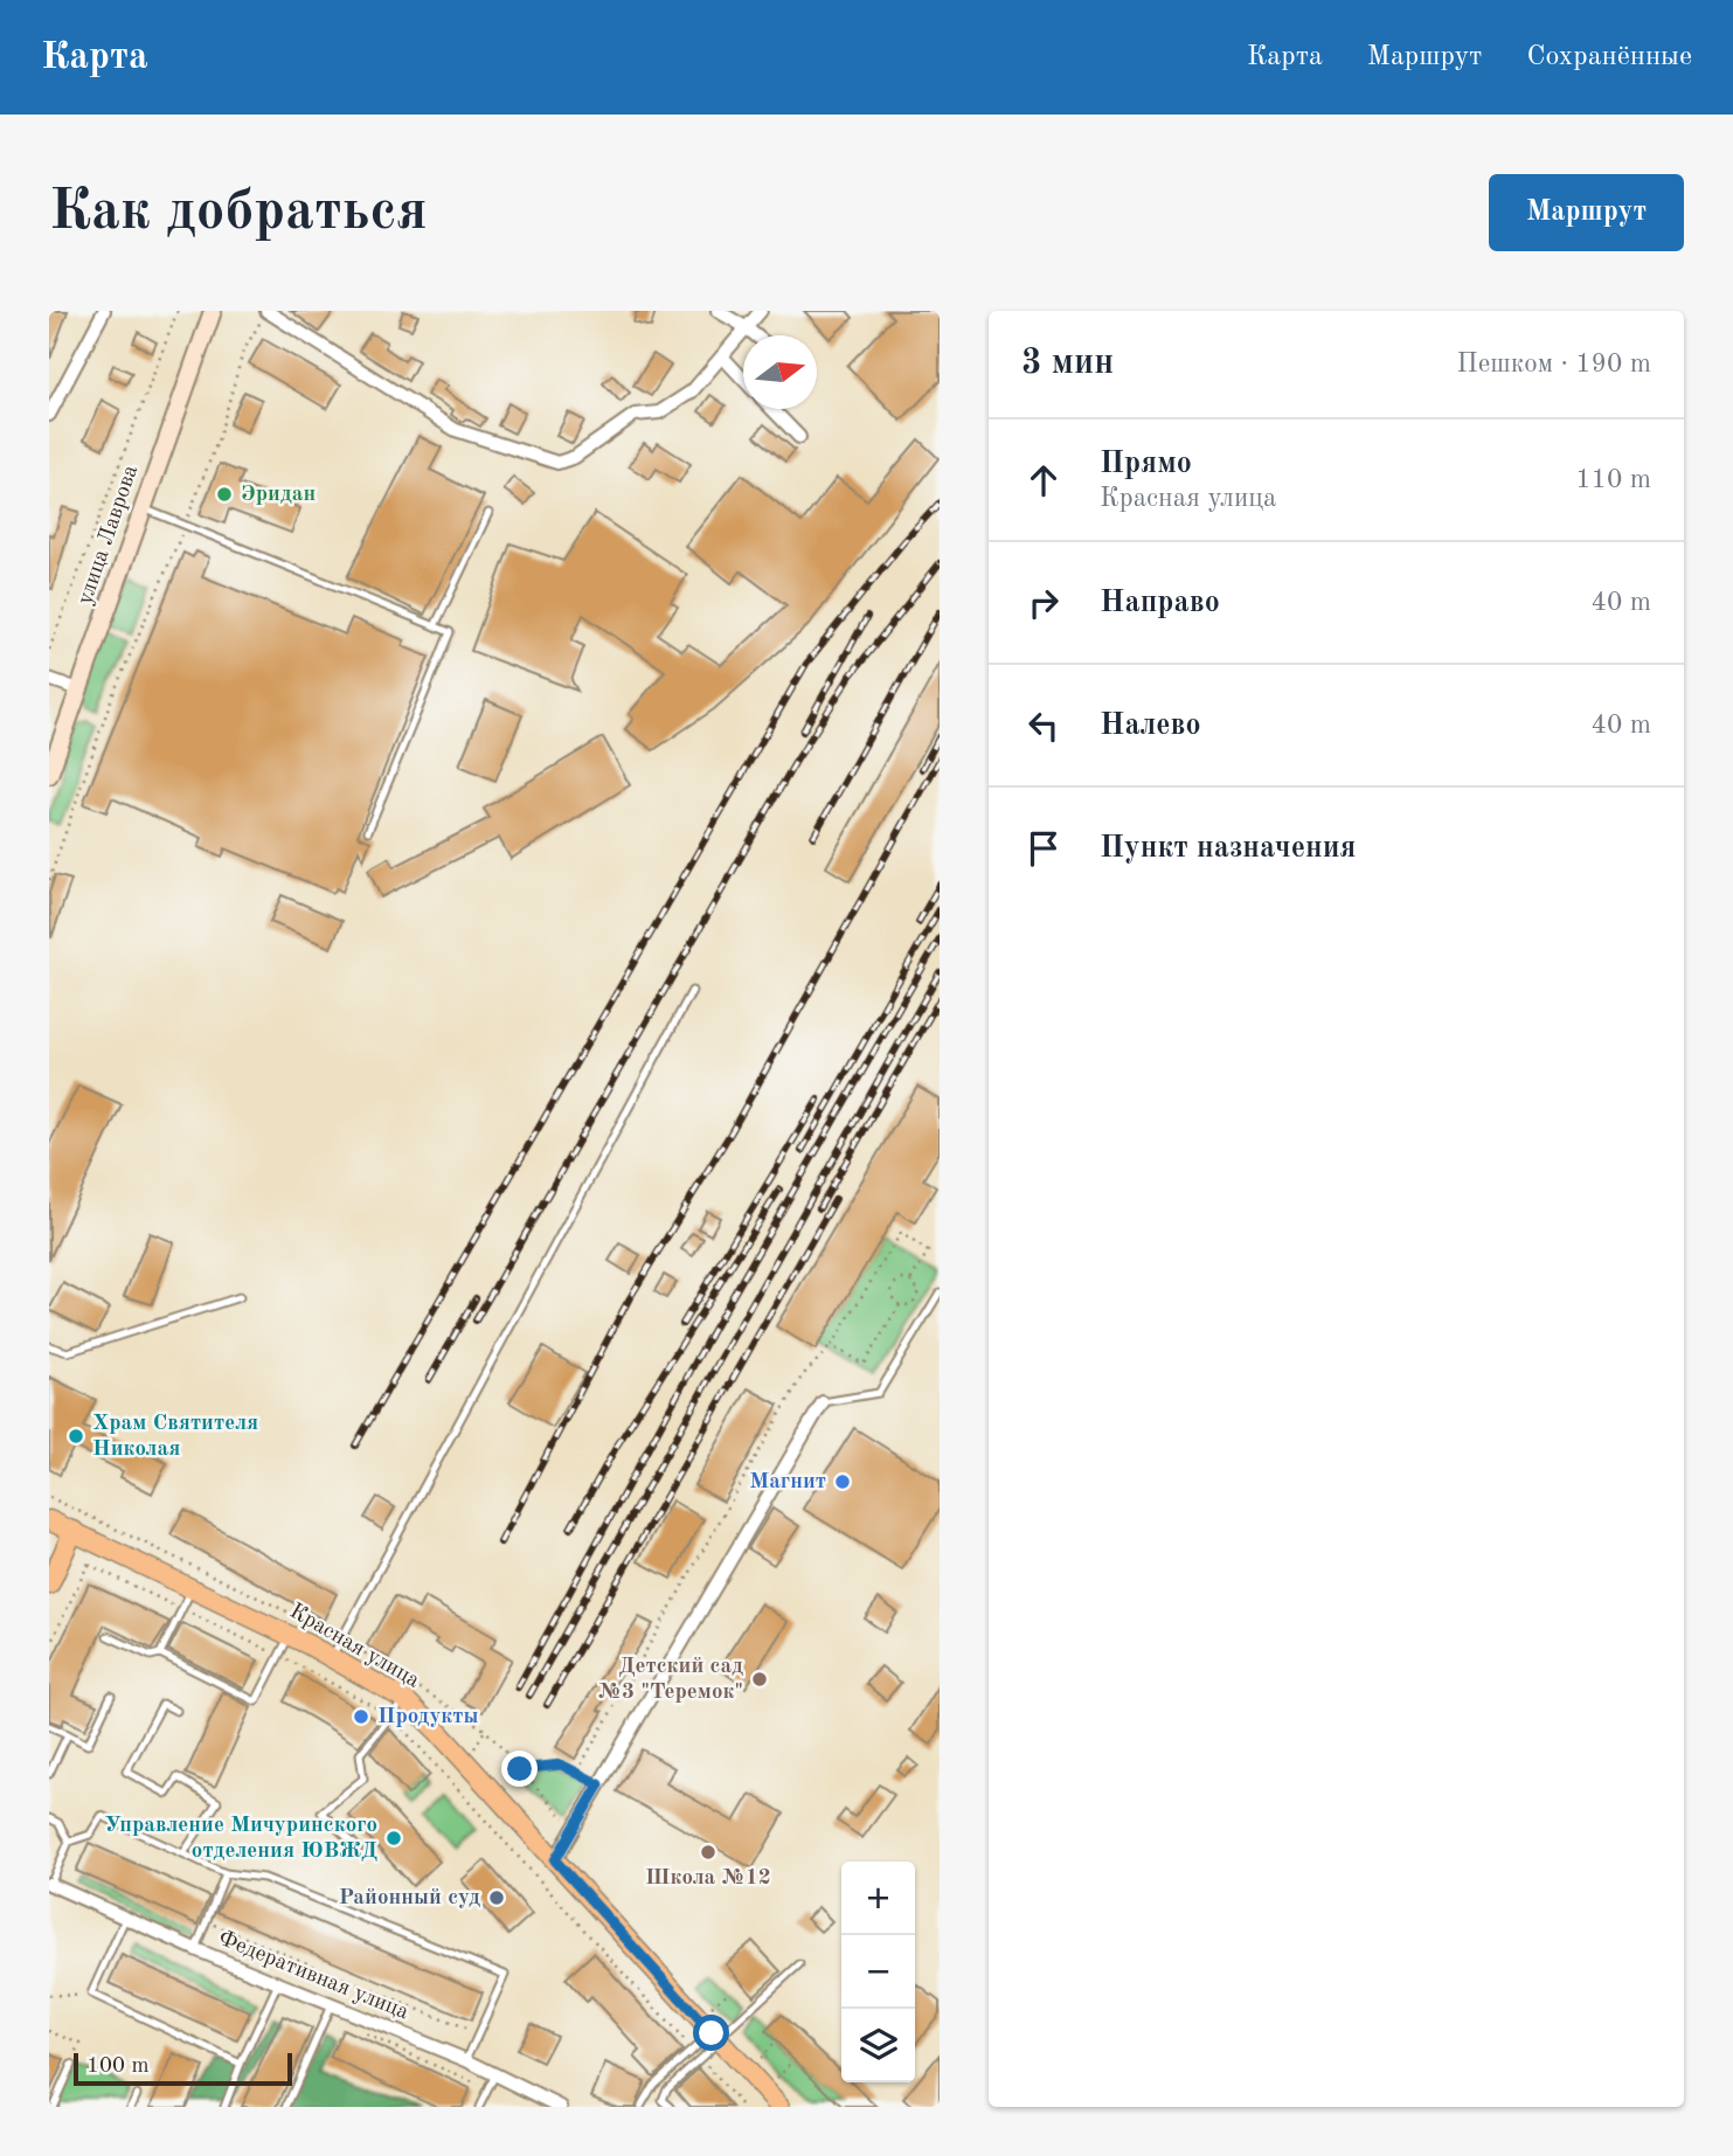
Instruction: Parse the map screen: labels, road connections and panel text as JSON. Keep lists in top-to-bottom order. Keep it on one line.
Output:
{"streets":{"main road":["улица Лаврова","Красная улица"],"street":["Федеративная улица"]},"places":["Эридан","Храм Святителя Николая","Магнит","Детский сад №3 \"Теремок\"","Продукты","Управление Мичуринского отделения ЮВЖД","Школа №12","Районный суд"],"scale_bar":"100 m","north":"right","page":{"header":"Карта","nav":["Карта","Маршрут","Сохранённые"],"buttons":"Маршрут","title":"Как добраться","heading":["3 мин","Пешком · 190 m"],"list":[["Прямо","Красная улица","110 m"],["Направо","40 m"],["Налево","40 m"],"Пункт назначения"],"map_buttons":["+","−"],"scale":"100 m"}}
